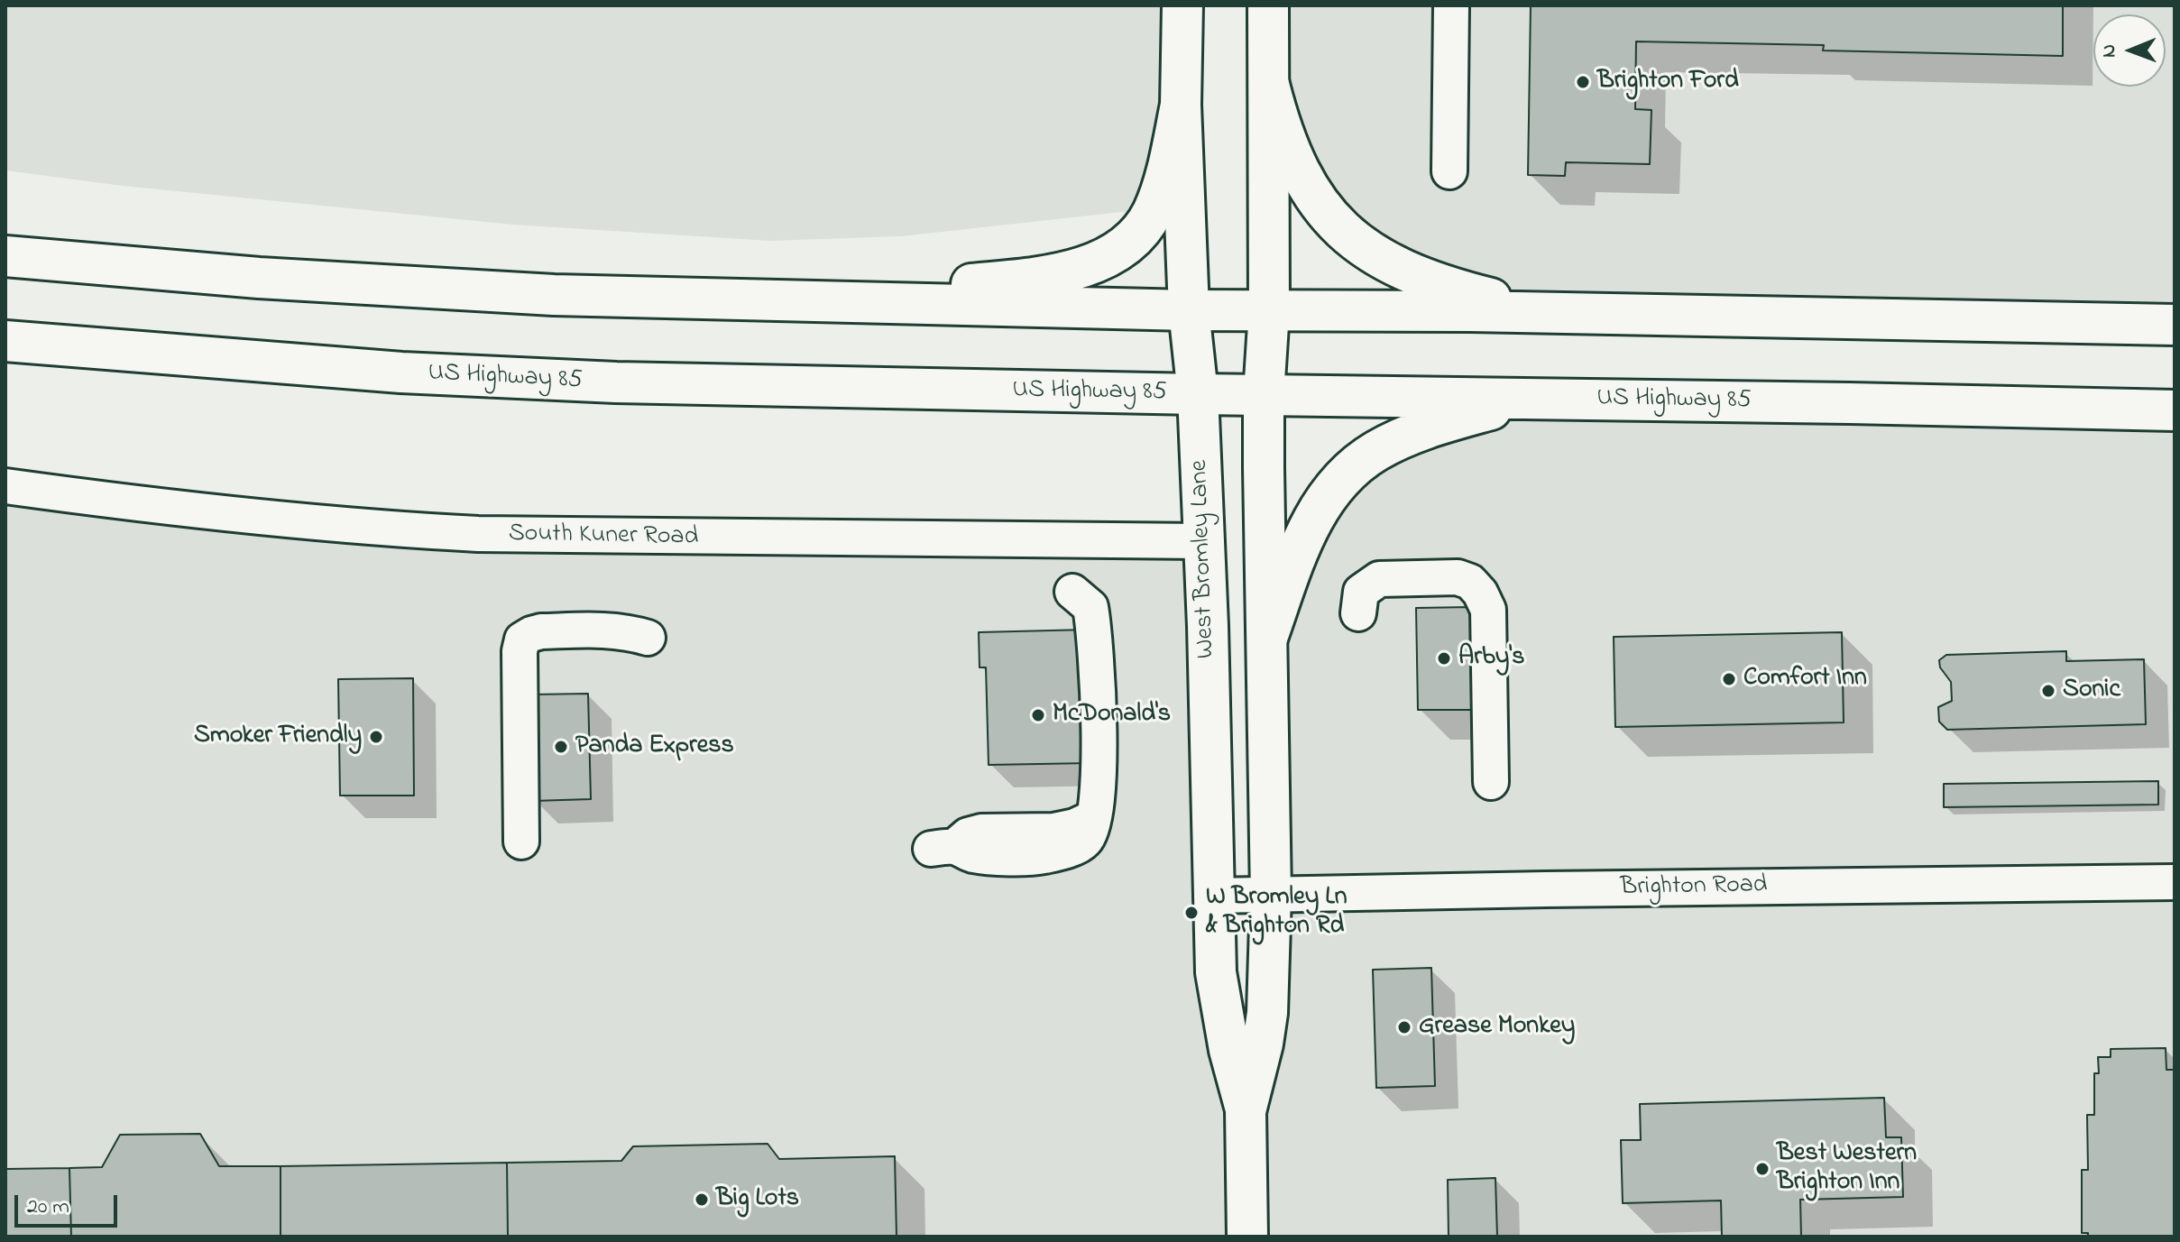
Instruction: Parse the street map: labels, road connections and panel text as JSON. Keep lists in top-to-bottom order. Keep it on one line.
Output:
{"streets":{"main road":["US Highway 85","West Bromley Lane"],"street":["South Kuner Road","Brighton Road"]},"crossings":[["US Highway 85","West Bromley Lane"],["South Kuner Road","West Bromley Lane"],["West Bromley Lane","Brighton Road"]],"places":["Brighton Ford","Arby's","Comfort Inn","Sonic","McDonald's","Smoker Friendly","Panda Express","W Bromley Ln & Brighton Rd","Grease Monkey","Best Western Brighton Inn","Big Lots"],"scale_bar":"20 m","north":"left"}
